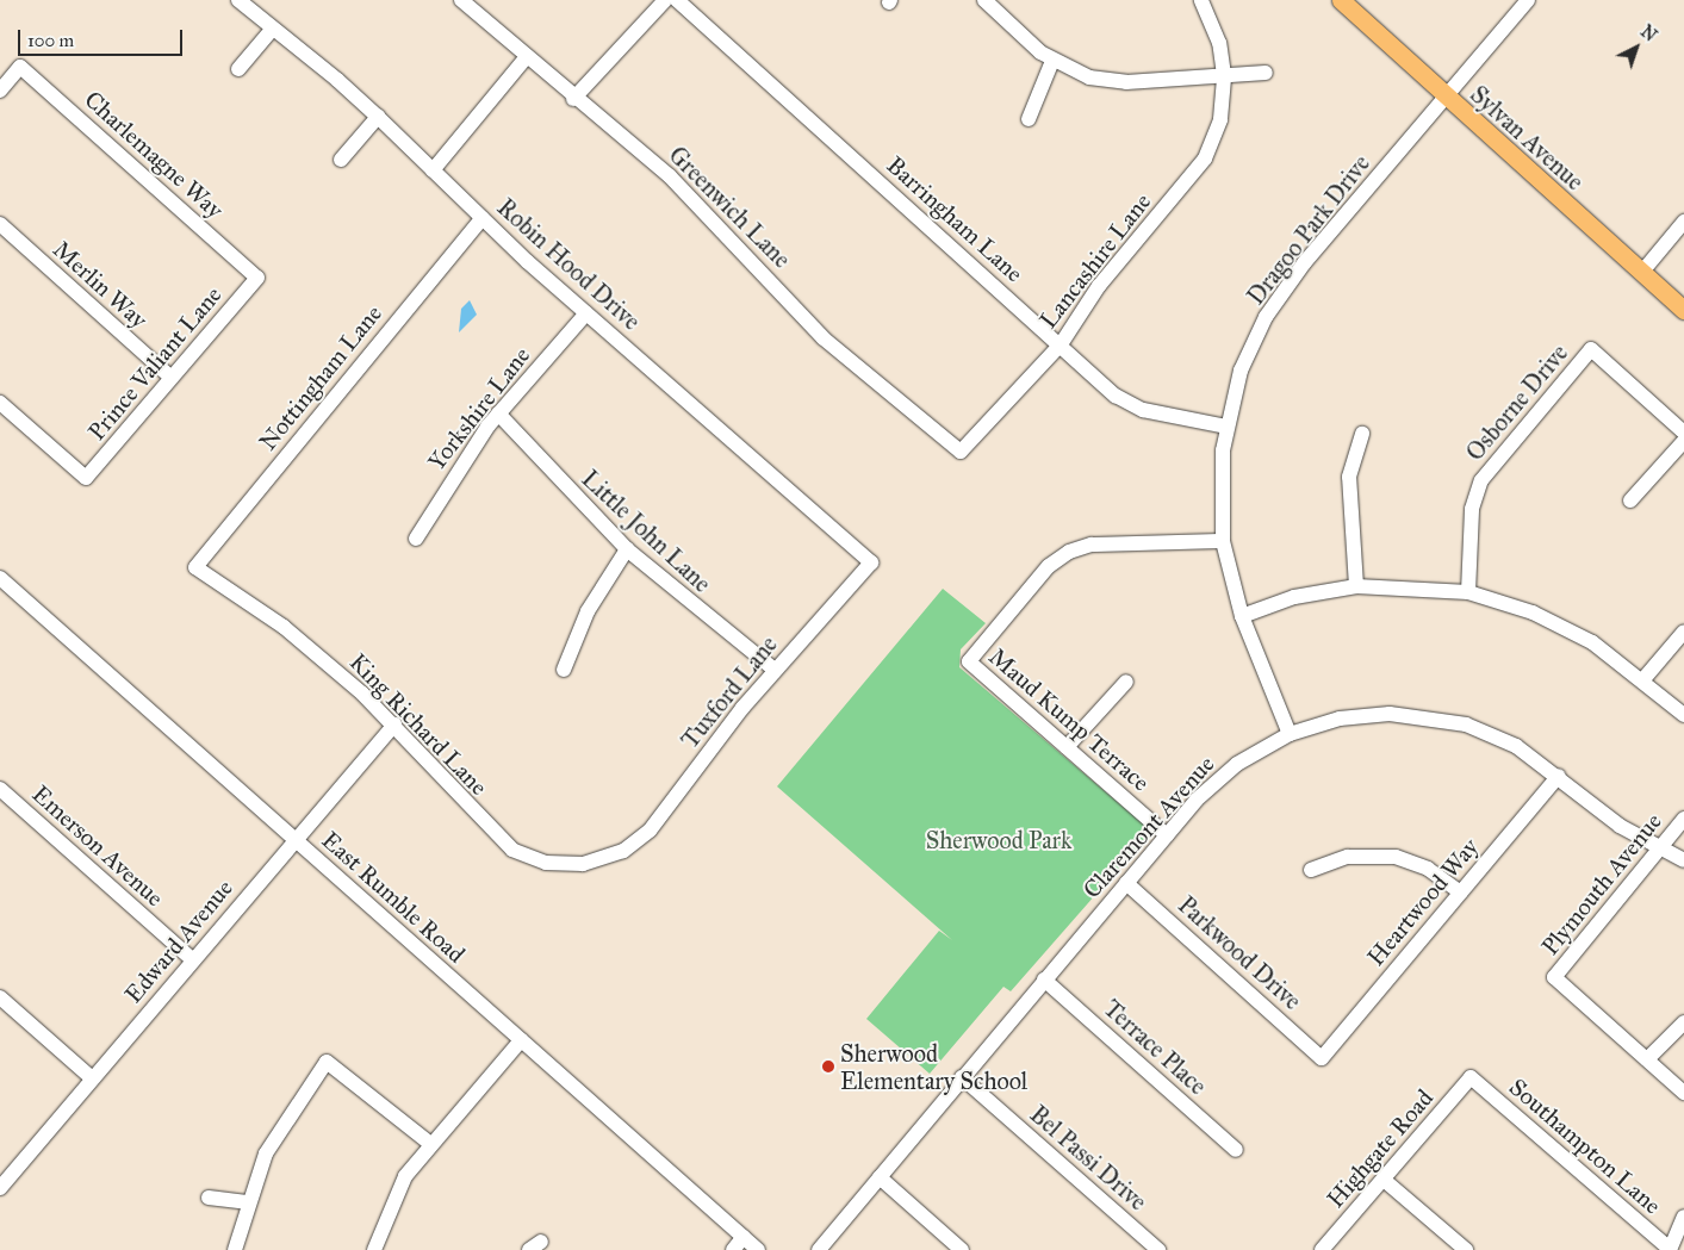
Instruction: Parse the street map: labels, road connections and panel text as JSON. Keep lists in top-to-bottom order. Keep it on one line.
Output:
{"streets":{"main road":["Sylvan Avenue"],"street":["Charlemagne Way","Greenwich Lane","Barringham Lane","Dragoo Park Drive","Lancashire Lane","Robin Hood Drive","Merlin Way","Prince Valiant Lane","Nottingham Lane","Osborne Drive","Yorkshire Lane","Little John Lane","Tuxford Lane","Maud Kump Terrace","King Richard Lane","Claremont Avenue","Emerson Avenue","Plymouth Avenue","East Rumble Road","Heartwood Way","Edward Avenue","Parkwood Drive","Terrace Place","Southampton Lane","Highgate Road","Bel Passi Drive"]},"crossings":[["Sylvan Avenue","Dragoo Park Drive"],["Charlemagne Way","Prince Valiant Lane"],["Greenwich Lane","Lancashire Lane"],["Barringham Lane","Dragoo Park Drive"],["Barringham Lane","Lancashire Lane"],["Dragoo Park Drive","Maud Kump Terrace"],["Dragoo Park Drive","Claremont Avenue"],["Robin Hood Drive","Nottingham Lane"],["Robin Hood Drive","Yorkshire Lane"],["Robin Hood Drive","Tuxford Lane"],["Merlin Way","Prince Valiant Lane"],["Nottingham Lane","King Richard Lane"],["Yorkshire Lane","Little John Lane"],["Little John Lane","Tuxford Lane"],["Tuxford Lane","King Richard Lane"],["Maud Kump Terrace","Claremont Avenue"],["King Richard Lane","Edward Avenue"],["Claremont Avenue","Plymouth Avenue"],["Claremont Avenue","Heartwood Way"],["Claremont Avenue","Parkwood Drive"],["Claremont Avenue","Terrace Place"],["Claremont Avenue","Bel Passi Drive"],["Emerson Avenue","Edward Avenue"],["East Rumble Road","Edward Avenue"],["Heartwood Way","Parkwood Drive"],["Southampton Lane","Highgate Road"]],"parks":["Sherwood Park"],"places":["Sherwood Elementary School"],"scale_bar":"100 m","north":"top right"}
